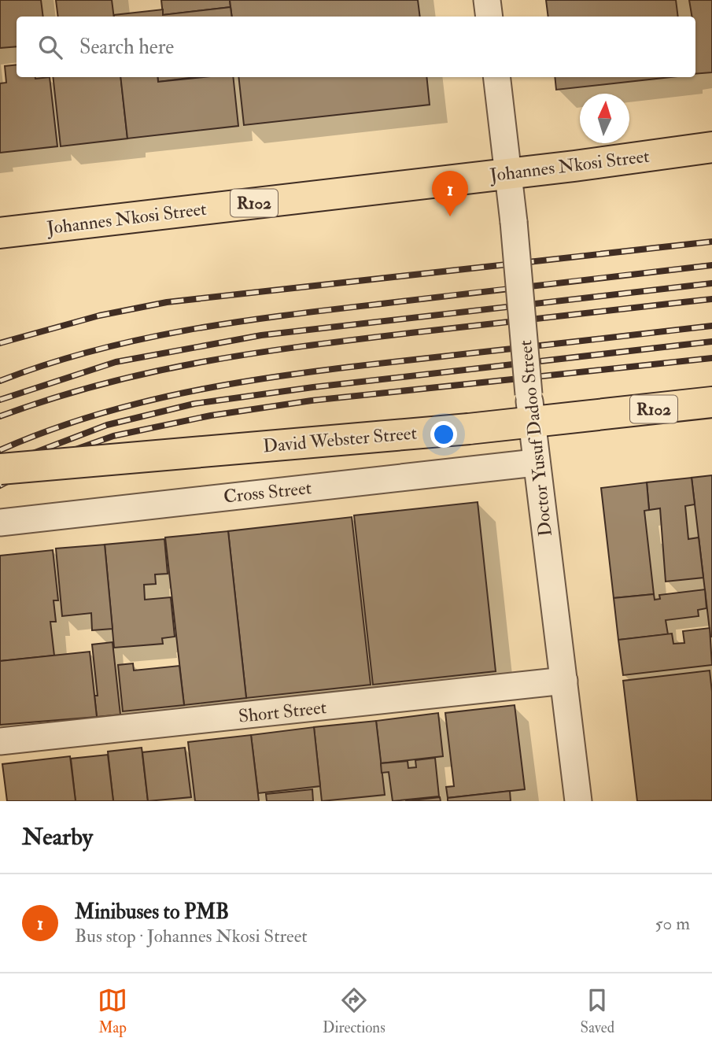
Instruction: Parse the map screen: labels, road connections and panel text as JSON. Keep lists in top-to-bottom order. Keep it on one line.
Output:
{"streets":{"highway":["Johannes Nkosi Street","R102","David Webster Street"],"street":["Doctor Yusuf Dadoo Street","Cross Street","Short Street"]},"crossings":[["Johannes Nkosi Street","Doctor Yusuf Dadoo Street"],["Doctor Yusuf Dadoo Street","David Webster Street"],["Doctor Yusuf Dadoo Street","Cross Street"],["Doctor Yusuf Dadoo Street","Short Street"]],"north":"top","page":{"search":"Search here","pins":"1","heading":"Nearby","list":[{"mark":"1","name":"Minibuses to PMB","note":"Bus stop · Johannes Nkosi Street","value":"50 m"}],"nav":["Map","Directions","Saved"]}}
